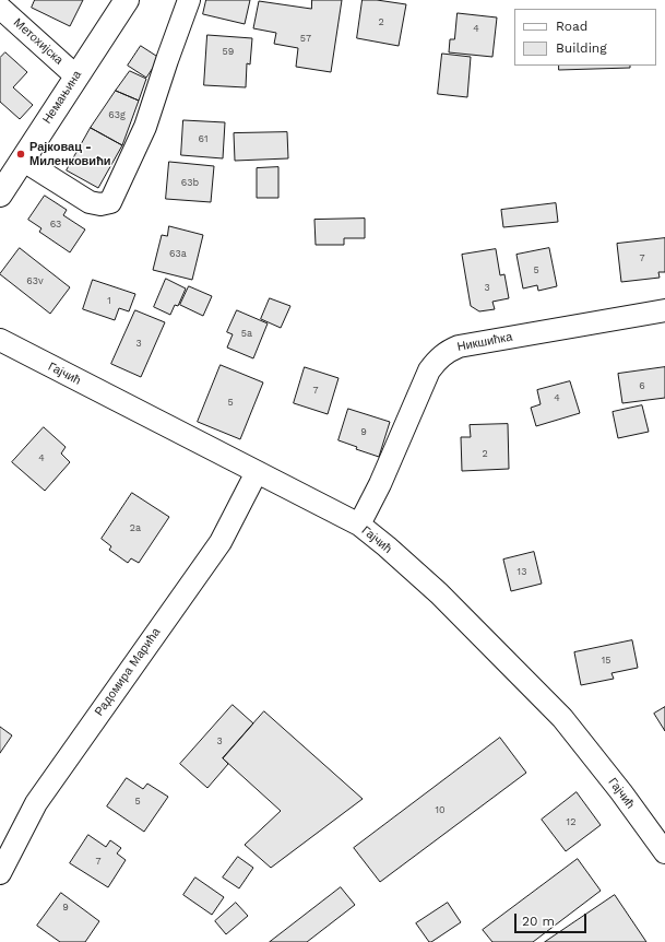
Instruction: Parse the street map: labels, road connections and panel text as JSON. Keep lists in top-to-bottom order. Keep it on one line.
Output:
{"streets":{"street":["Метохијска","Немањина","Никшићка","Гајчић","Радомира Марића"]},"crossings":[["Метохијска","Немањина"],["Никшићка","Гајчић"],["Гајчић","Радомира Марића"]],"places":["Рајковац - Миленковићи"],"house_numbers":["2","4","57","59","63g","61","63b","63","63a","7","5","63v","3","1","5a","3","6","7","4","5","9","2","4","2a","13","15","3","5","10","12","7","9"],"legend":["Road","Building"],"scale_bar":"20 m"}
